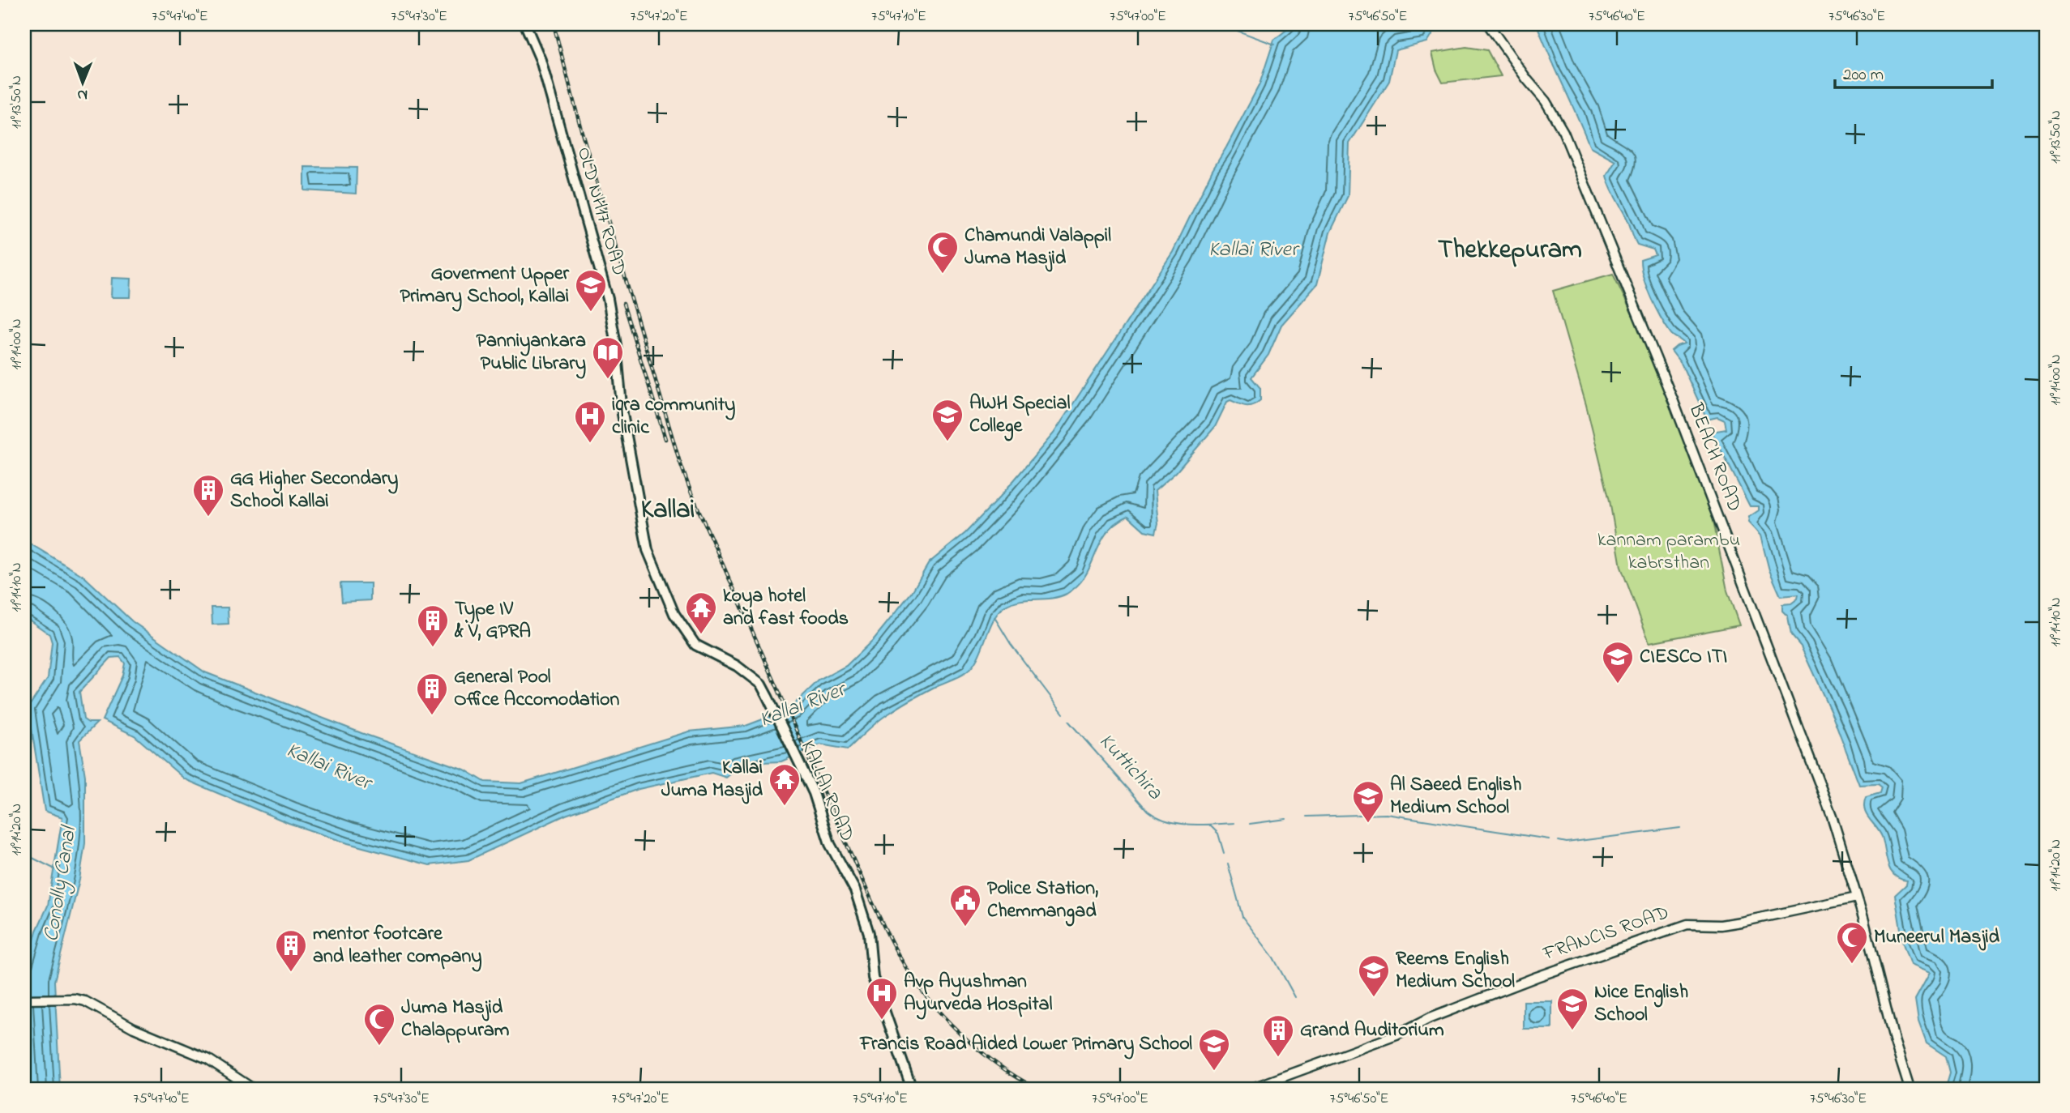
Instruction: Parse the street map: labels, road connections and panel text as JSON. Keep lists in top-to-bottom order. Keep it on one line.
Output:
{"streets":{"main road":["OLD NH17 ROAD","BEACH ROAD","KALLAI ROAD","FRANCIS ROAD"]},"crossings":[["OLD NH17 ROAD","KALLAI ROAD"],["BEACH ROAD","FRANCIS ROAD"]],"districts":["Thekkepuram","Kallai"],"water":["Kallai River","Kuttichira","Conolly Canal"],"parks":["kannam parambu kabrsthan"],"places":{"mosque":["Chamundi Valappil Juma Masjid","Muneerul Masjid","Juma Masjid Chalappuram"],"school or university":["Goverment Upper Primary School, Kallai","AWH Special College","CIESCO ITI","Al Saeed English Medium School","Reems English Medium School","Nice English School","Francis Road Aided Lower Primary School"],"library":["Panniyankara Public Library"],"hospital":["iqra community clinic","Avp Ayushman Ayurveda Hospital"],"building":["GG Higher Secondary School Kallai","Type IV & V, GPRA","General Pool Office Accomodation","mentor footcare and leather company","Grand Auditorium"],"temple":["koya hotel and fast foods","Kallai Juma Masjid"],"public building":["Police Station, Chemmangad"]},"scale_bar":"200 m","north":"bottom","coordinates":["75°47'40\"E","75°47'30\"E","75°47'20\"E","75°47'10\"E","75°47'00\"E","75°46'50\"E","75°46'40\"E","75°46'30\"E","11°13'50\"N","11°14'00\"N","11°14'10\"N","11°14'20\"N"]}
